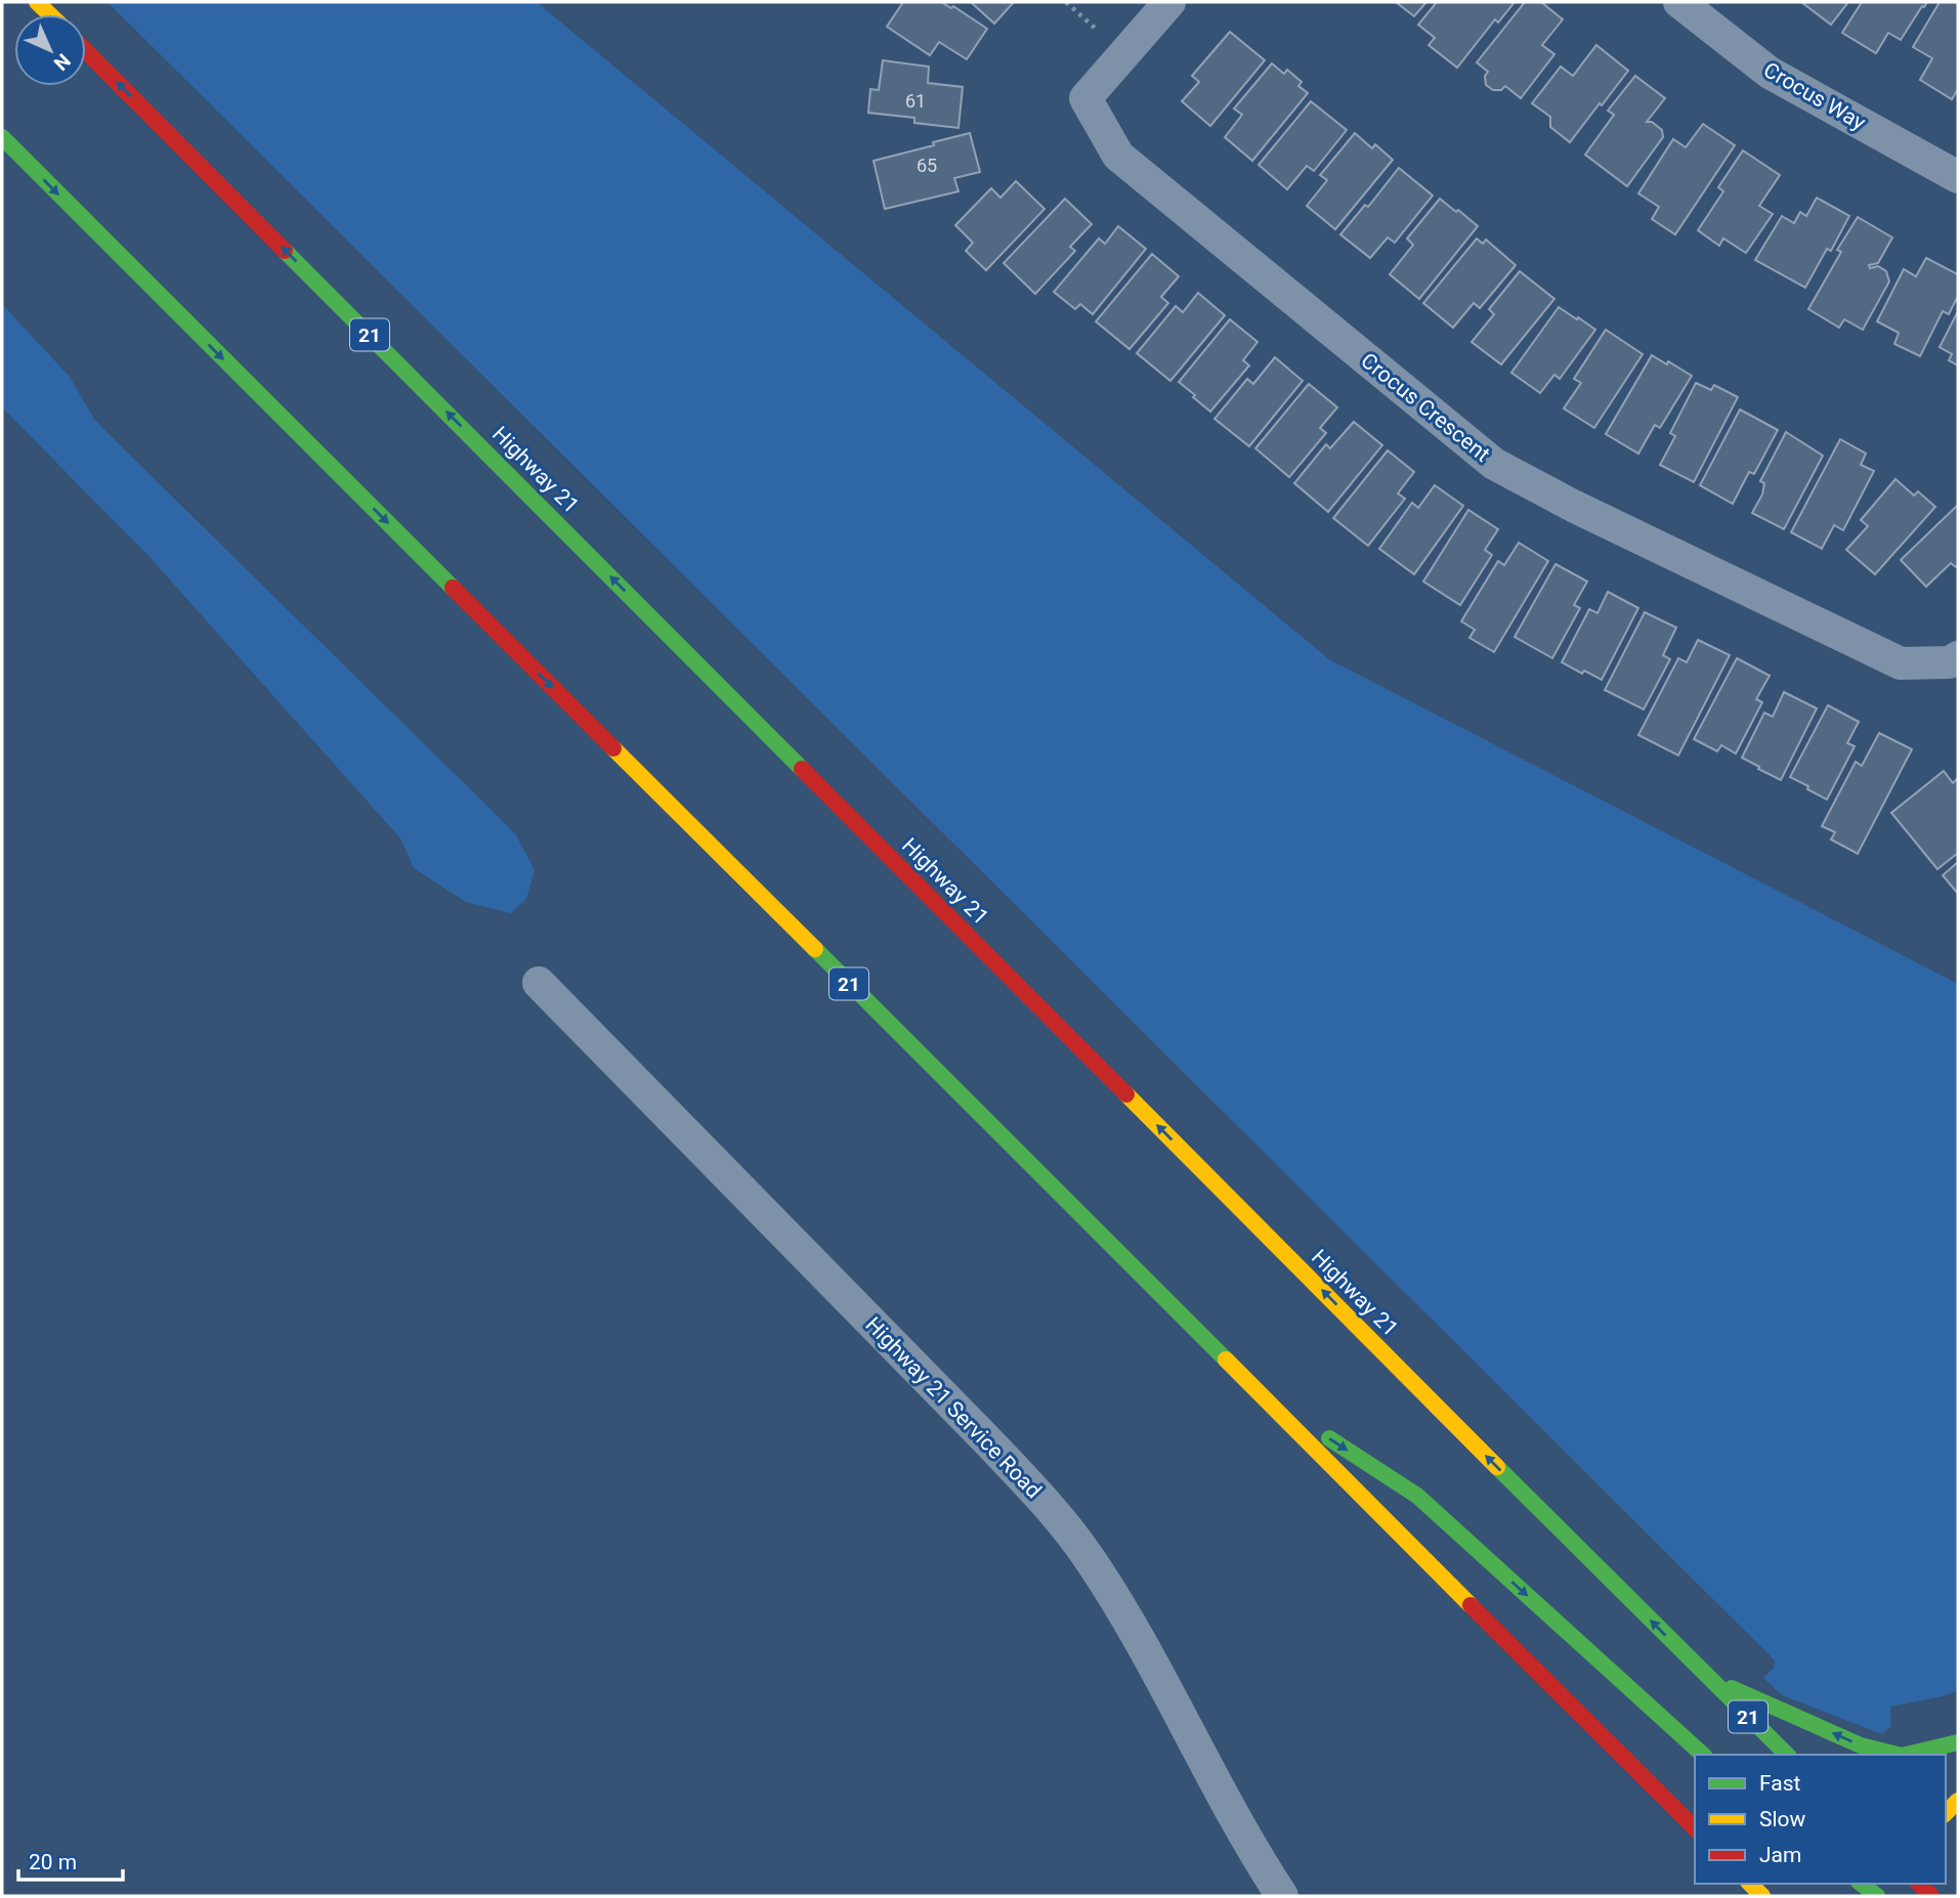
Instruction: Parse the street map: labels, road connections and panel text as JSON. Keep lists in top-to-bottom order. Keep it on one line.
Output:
{"streets":{"main road":["21","Highway 21"],"street":["Crocus Way","Crocus Crescent","Highway 21 Service Road"]},"house_numbers":["61","65"],"legend":["Fast","Slow","Jam"],"scale_bar":"20 m","north":"bottom right"}
